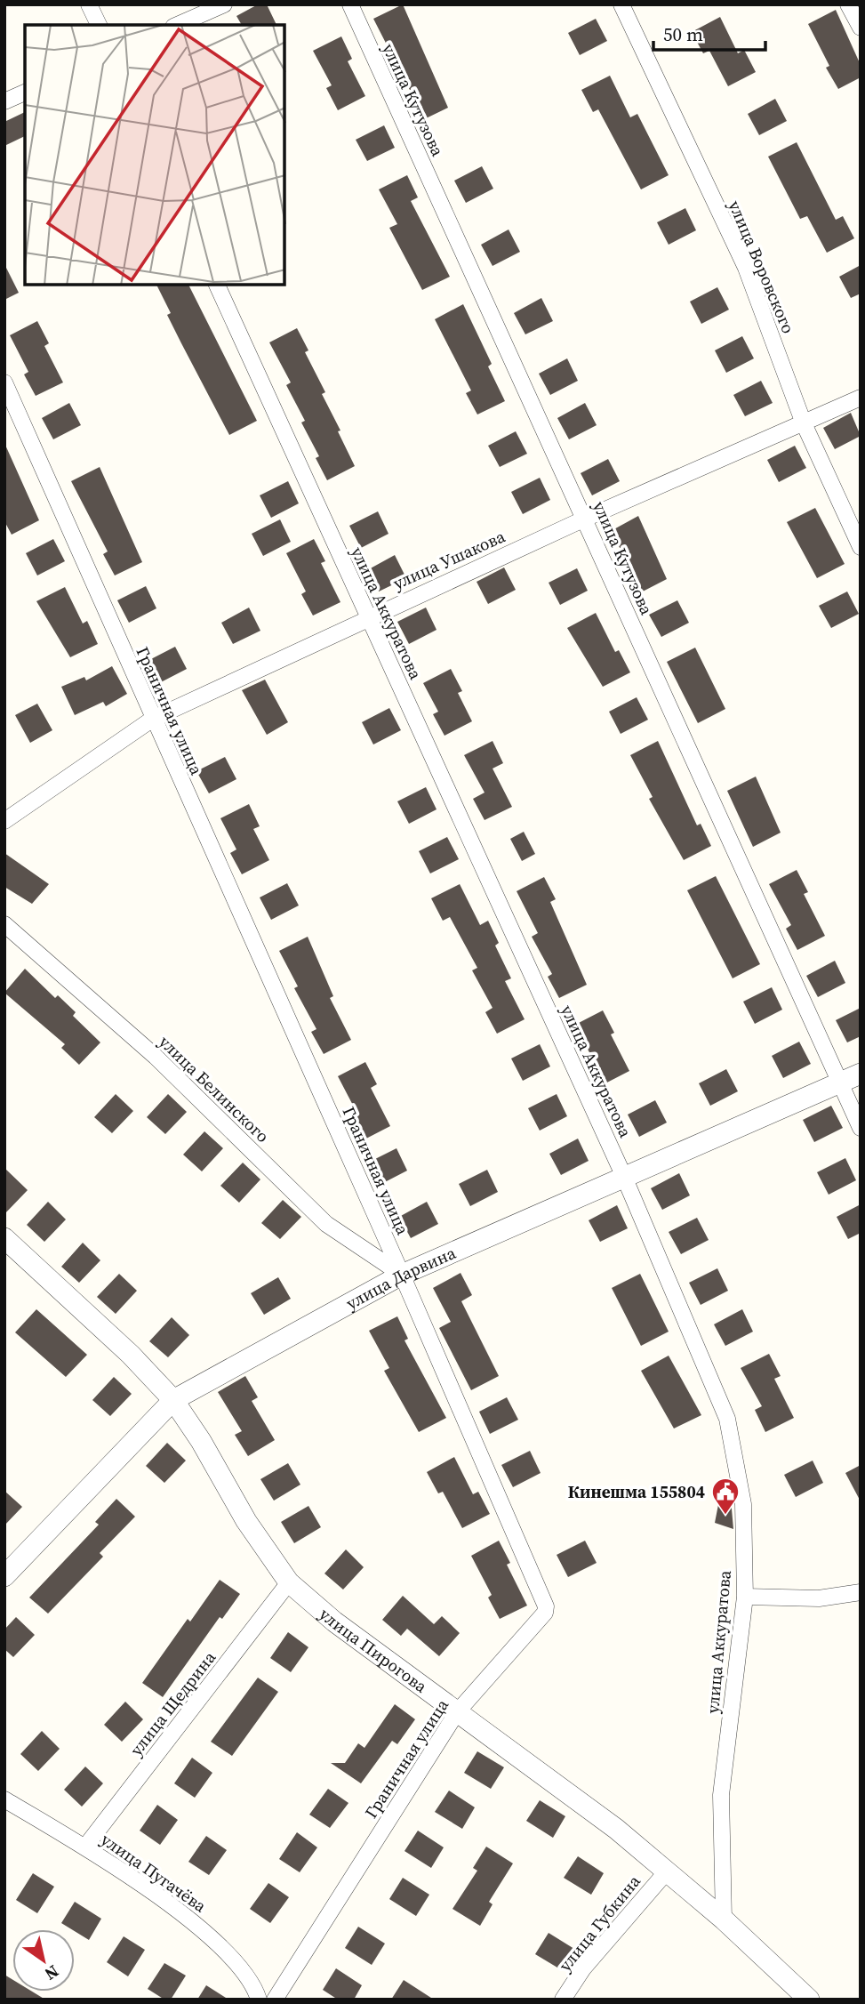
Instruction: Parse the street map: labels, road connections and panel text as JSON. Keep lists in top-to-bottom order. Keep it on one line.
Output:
{"streets":{"street":["улица Кутузова","улица Воровского","улица Ушакова","улица Аккуратова","Граничная улица","улица Белинского","улица Дарвина","улица Пирогова","улица Щедрина","улица Пугачёва","улица Губкина"]},"crossings":[["улица Кутузова","улица Ушакова"],["улица Кутузова","улица Дарвина"],["улица Воровского","улица Ушакова"],["улица Ушакова","улица Аккуратова"],["улица Ушакова","Граничная улица"],["улица Аккуратова","улица Дарвина"],["улица Аккуратова","улица Пирогова"],["Граничная улица","улица Белинского"],["Граничная улица","улица Дарвина"],["Граничная улица","улица Пирогова"],["улица Белинского","улица Дарвина"],["улица Дарвина","улица Пирогова"],["улица Пирогова","улица Щедрина"],["улица Пирогова","улица Губкина"],["улица Щедрина","улица Пугачёва"]],"places":{"public building":["Кинешма 155804"]},"scale_bar":"50 m","north":"bottom right"}
